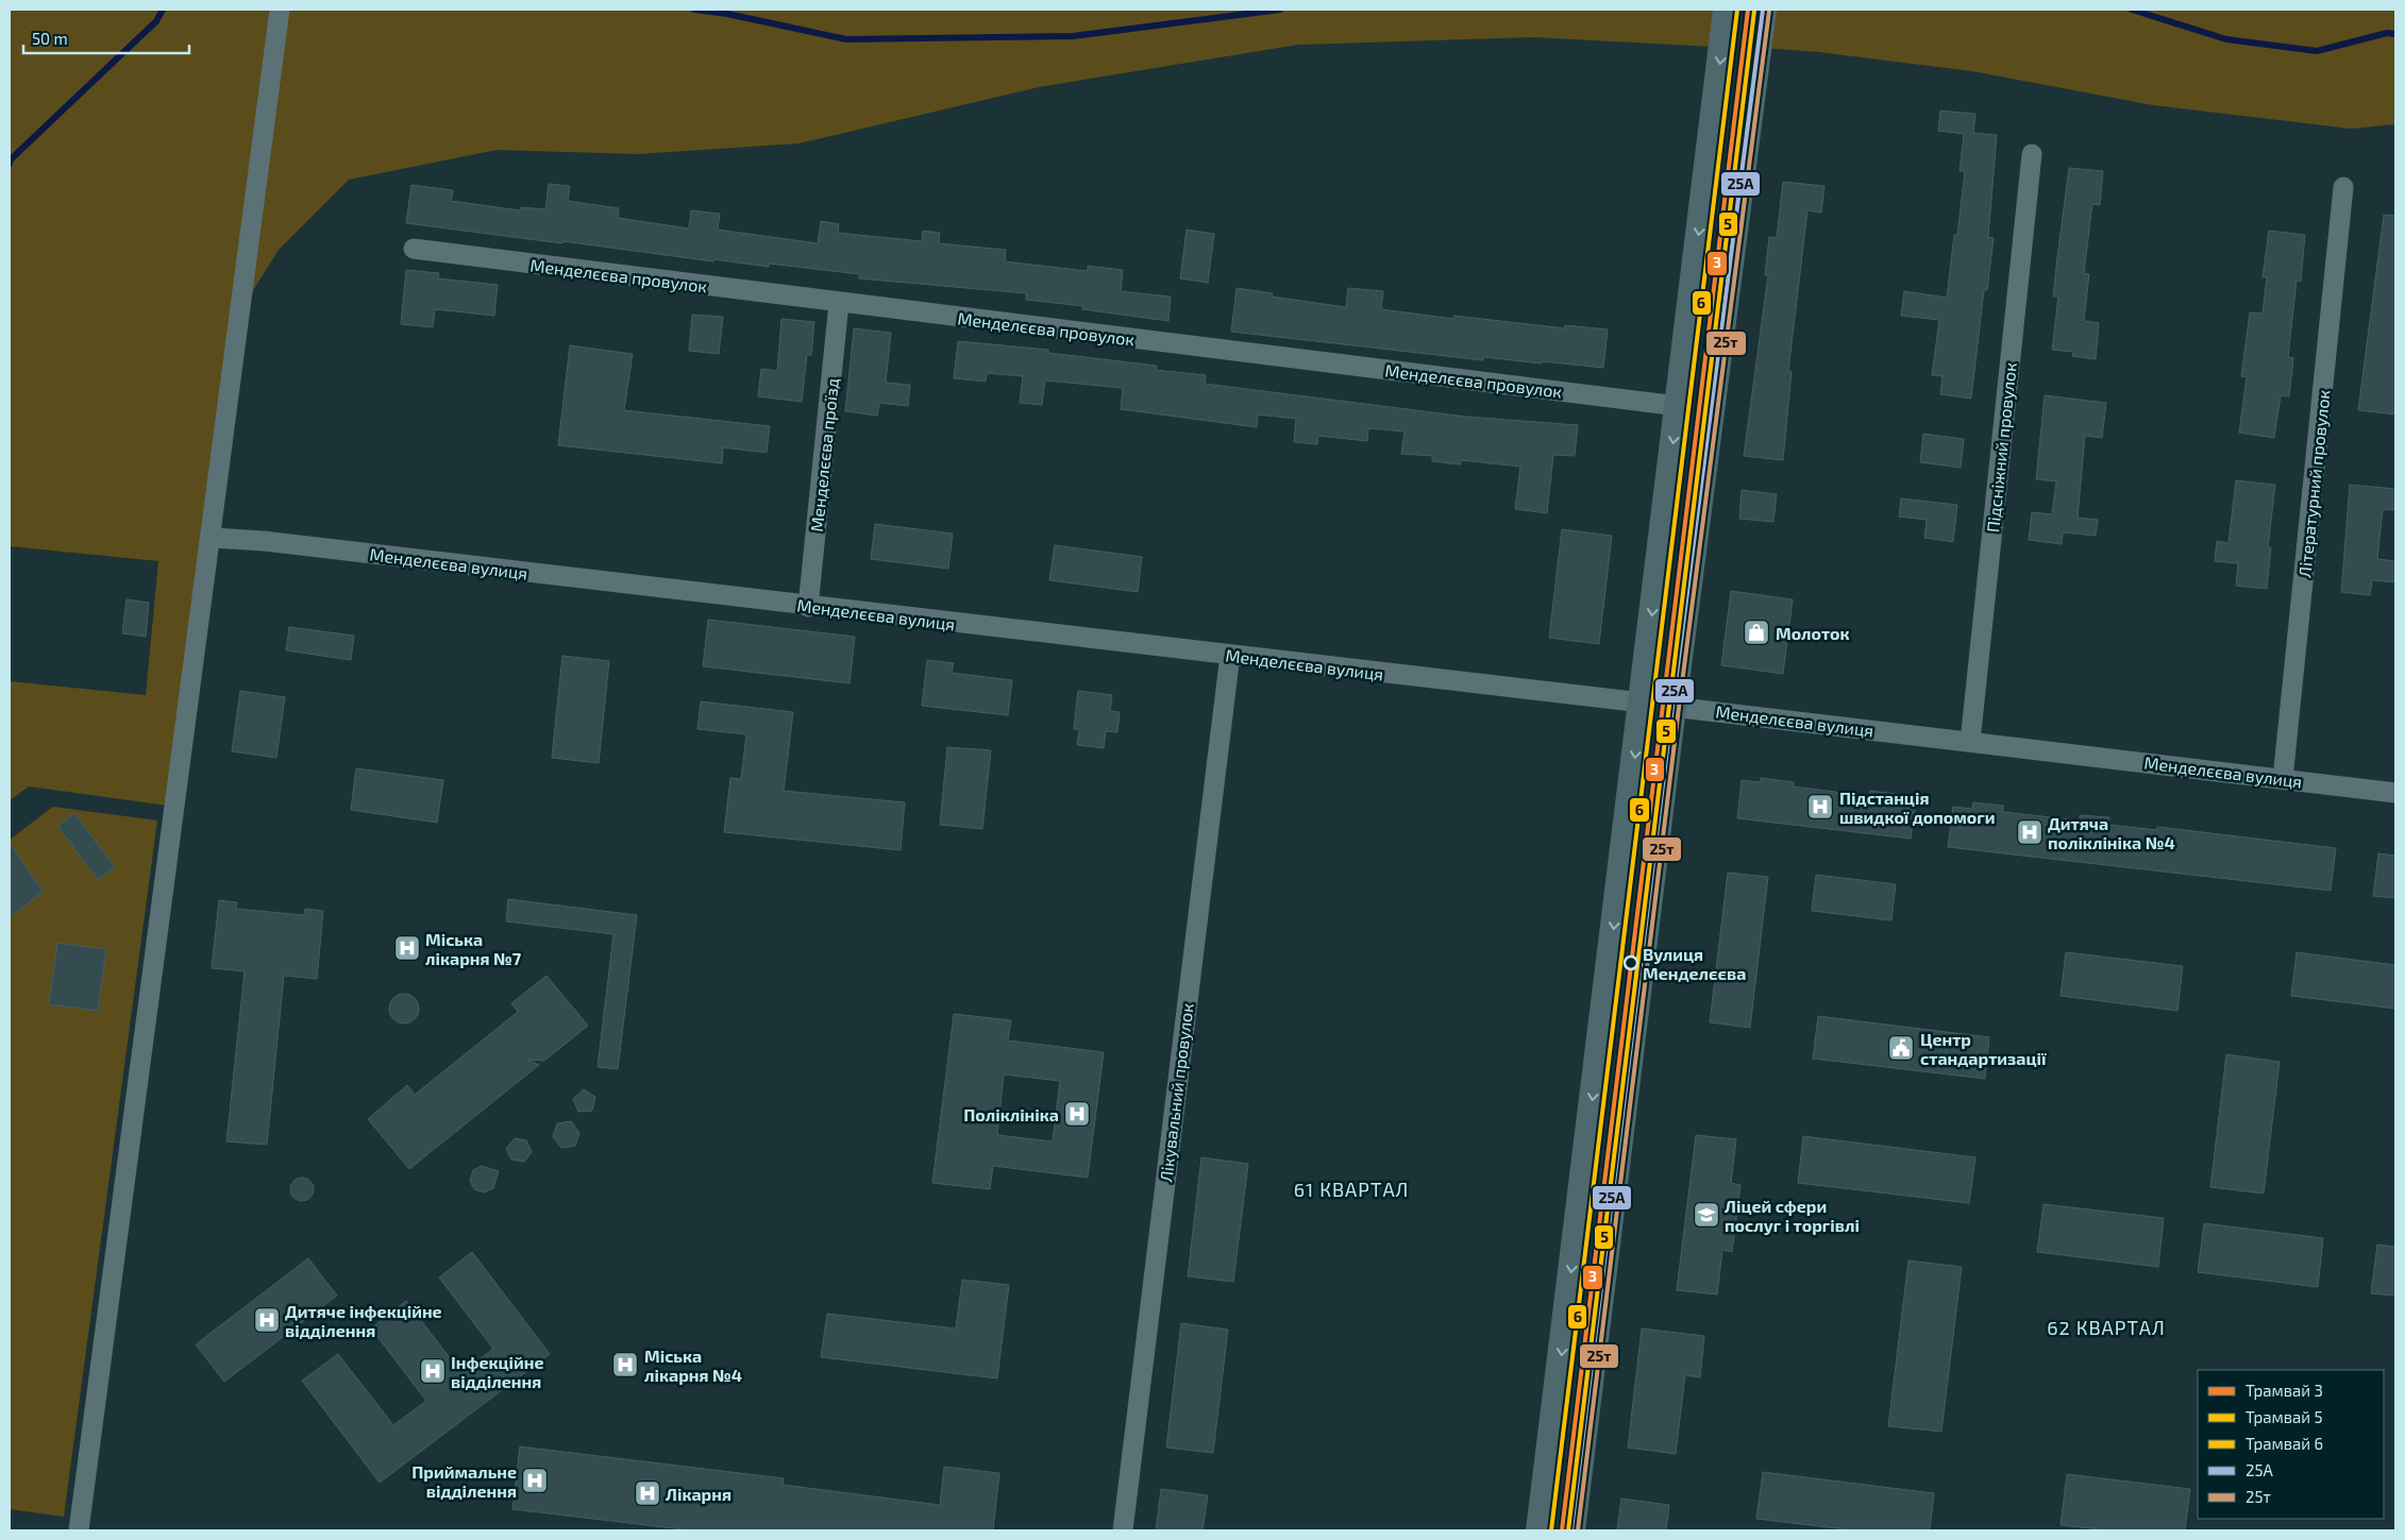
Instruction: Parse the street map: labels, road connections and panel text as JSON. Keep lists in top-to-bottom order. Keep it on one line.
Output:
{"streets":{"main road":["Менделєєва вулиця"],"street":["Менделєєва провулок","Підсніжний провулок","Менделєєва проїзд","Літературний провулок","Лікувальний провулок"]},"crossings":[["Менделєєва провулок","Менделєєва проїзд"],["Підсніжний провулок","Менделєєва вулиця"],["Менделєєва проїзд","Менделєєва вулиця"],["Літературний провулок","Менделєєва вулиця"],["Менделєєва вулиця","Лікувальний провулок"]],"districts":["61 КВАРТАЛ","62 КВАРТАЛ"],"places":{"shop":["Молоток"],"hospital":["Підстанція швидкої допомоги","Дитяча поліклініка №4","Міська лікарня №7","Поліклініка","Дитяче інфекційне відділення","Міська лікарня №4","Інфекційне відділення","Приймальне відділення","Лікарня"],"other":["Вулиця Менделєєва"],"public building":["Центр стандартизації"],"school or university":["Ліцей сфери послуг і торгівлі"]},"lines":["tram line 3","tram line 6","transit line 25А","tram line 5","transit line 25т"],"legend":["Трамвай 3","Трамвай 5","Трамвай 6","25А","25т"],"scale_bar":"50 m"}
